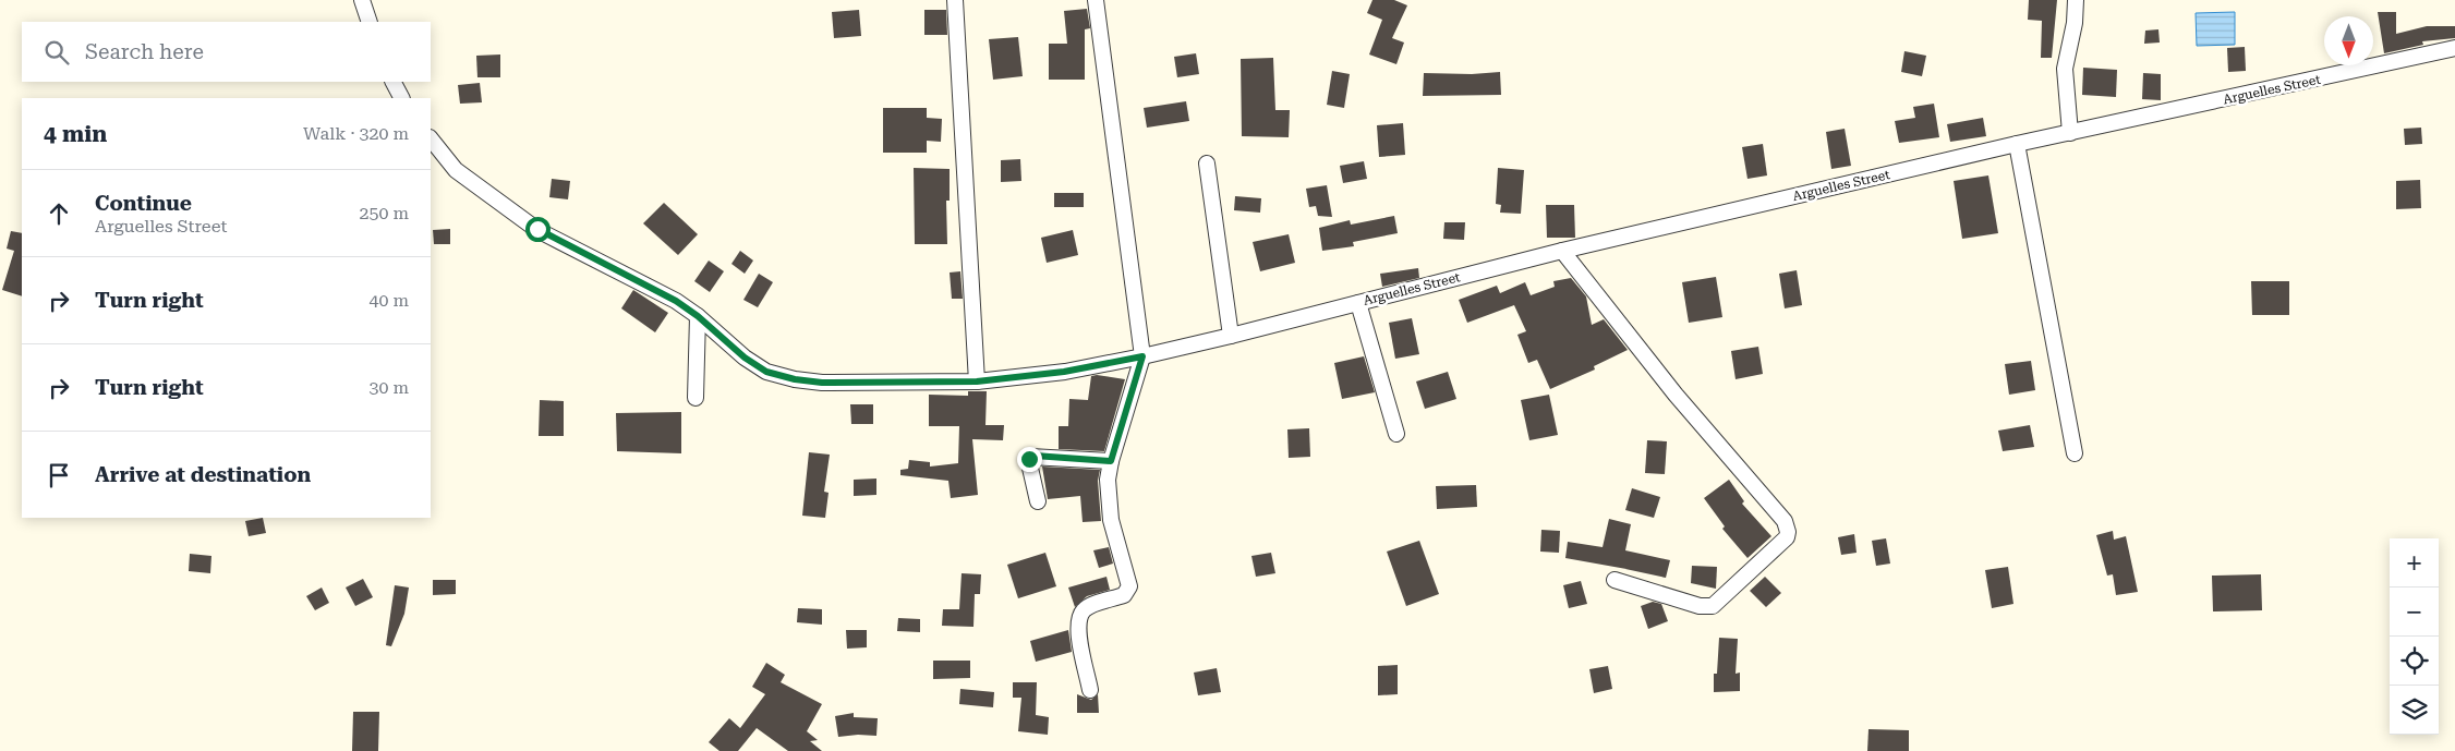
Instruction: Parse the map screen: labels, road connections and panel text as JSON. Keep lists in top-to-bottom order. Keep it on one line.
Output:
{"streets":{"street":["Arguelles Street"]},"north":"bottom","page":{"search":"Search here","heading":["4 min","Walk · 320 m"],"list":[["Continue","Arguelles Street","250 m"],["Turn right","40 m"],["Turn right","30 m"],"Arrive at destination"],"map_buttons":["+","−"]}}
